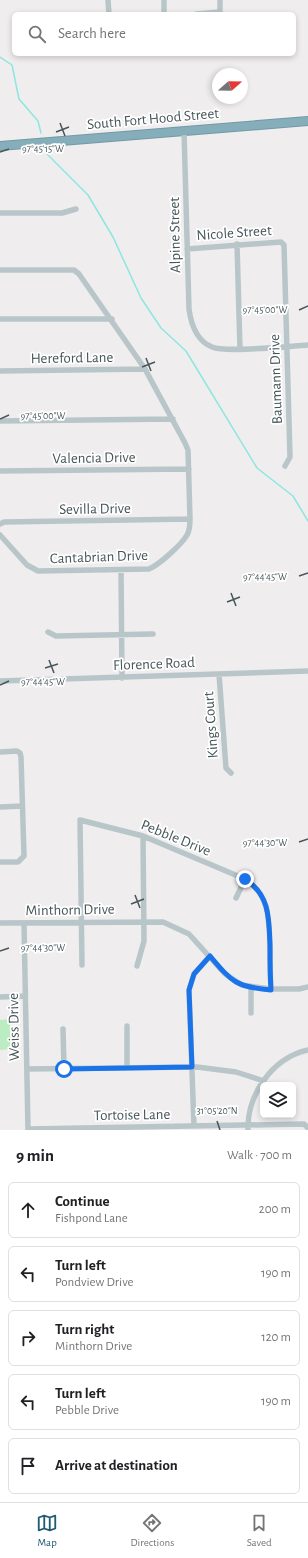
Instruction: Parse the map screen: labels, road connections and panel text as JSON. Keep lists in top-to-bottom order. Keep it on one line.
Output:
{"streets":{"highway":["South Fort Hood Street"],"street":["Nicole Street","Alpine Street","Hereford Lane","Baumann Drive","Valencia Drive","Sevilla Drive","Cantabrian Drive","Florence Road","Kings Court","Pebble Drive","Minthorn Drive","Weiss Drive","Tortoise Lane"]},"crossings":[["South Fort Hood Street","Alpine Street"],["Nicole Street","Alpine Street"],["Nicole Street","Baumann Drive"],["Hereford Lane","Cantabrian Drive"],["Valencia Drive","Cantabrian Drive"],["Sevilla Drive","Cantabrian Drive"],["Florence Road","Kings Court"],["Pebble Drive","Minthorn Drive"],["Minthorn Drive","Weiss Drive"],["Weiss Drive","Tortoise Lane"]],"north":"right","page":{"search":"Search here","heading":["9 min","Walk · 700 m"],"list":[["Continue","Fishpond Lane","200 m"],["Turn left","Pondview Drive","190 m"],["Turn right","Minthorn Drive","120 m"],["Turn left","Pebble Drive","190 m"],"Arrive at destination"],"nav":["Map","Directions","Saved"]},"coordinates":["97°45'15\"W","97°45'00\"W","97°44'45\"W","97°44'30\"W","31°05'20\"N"]}
